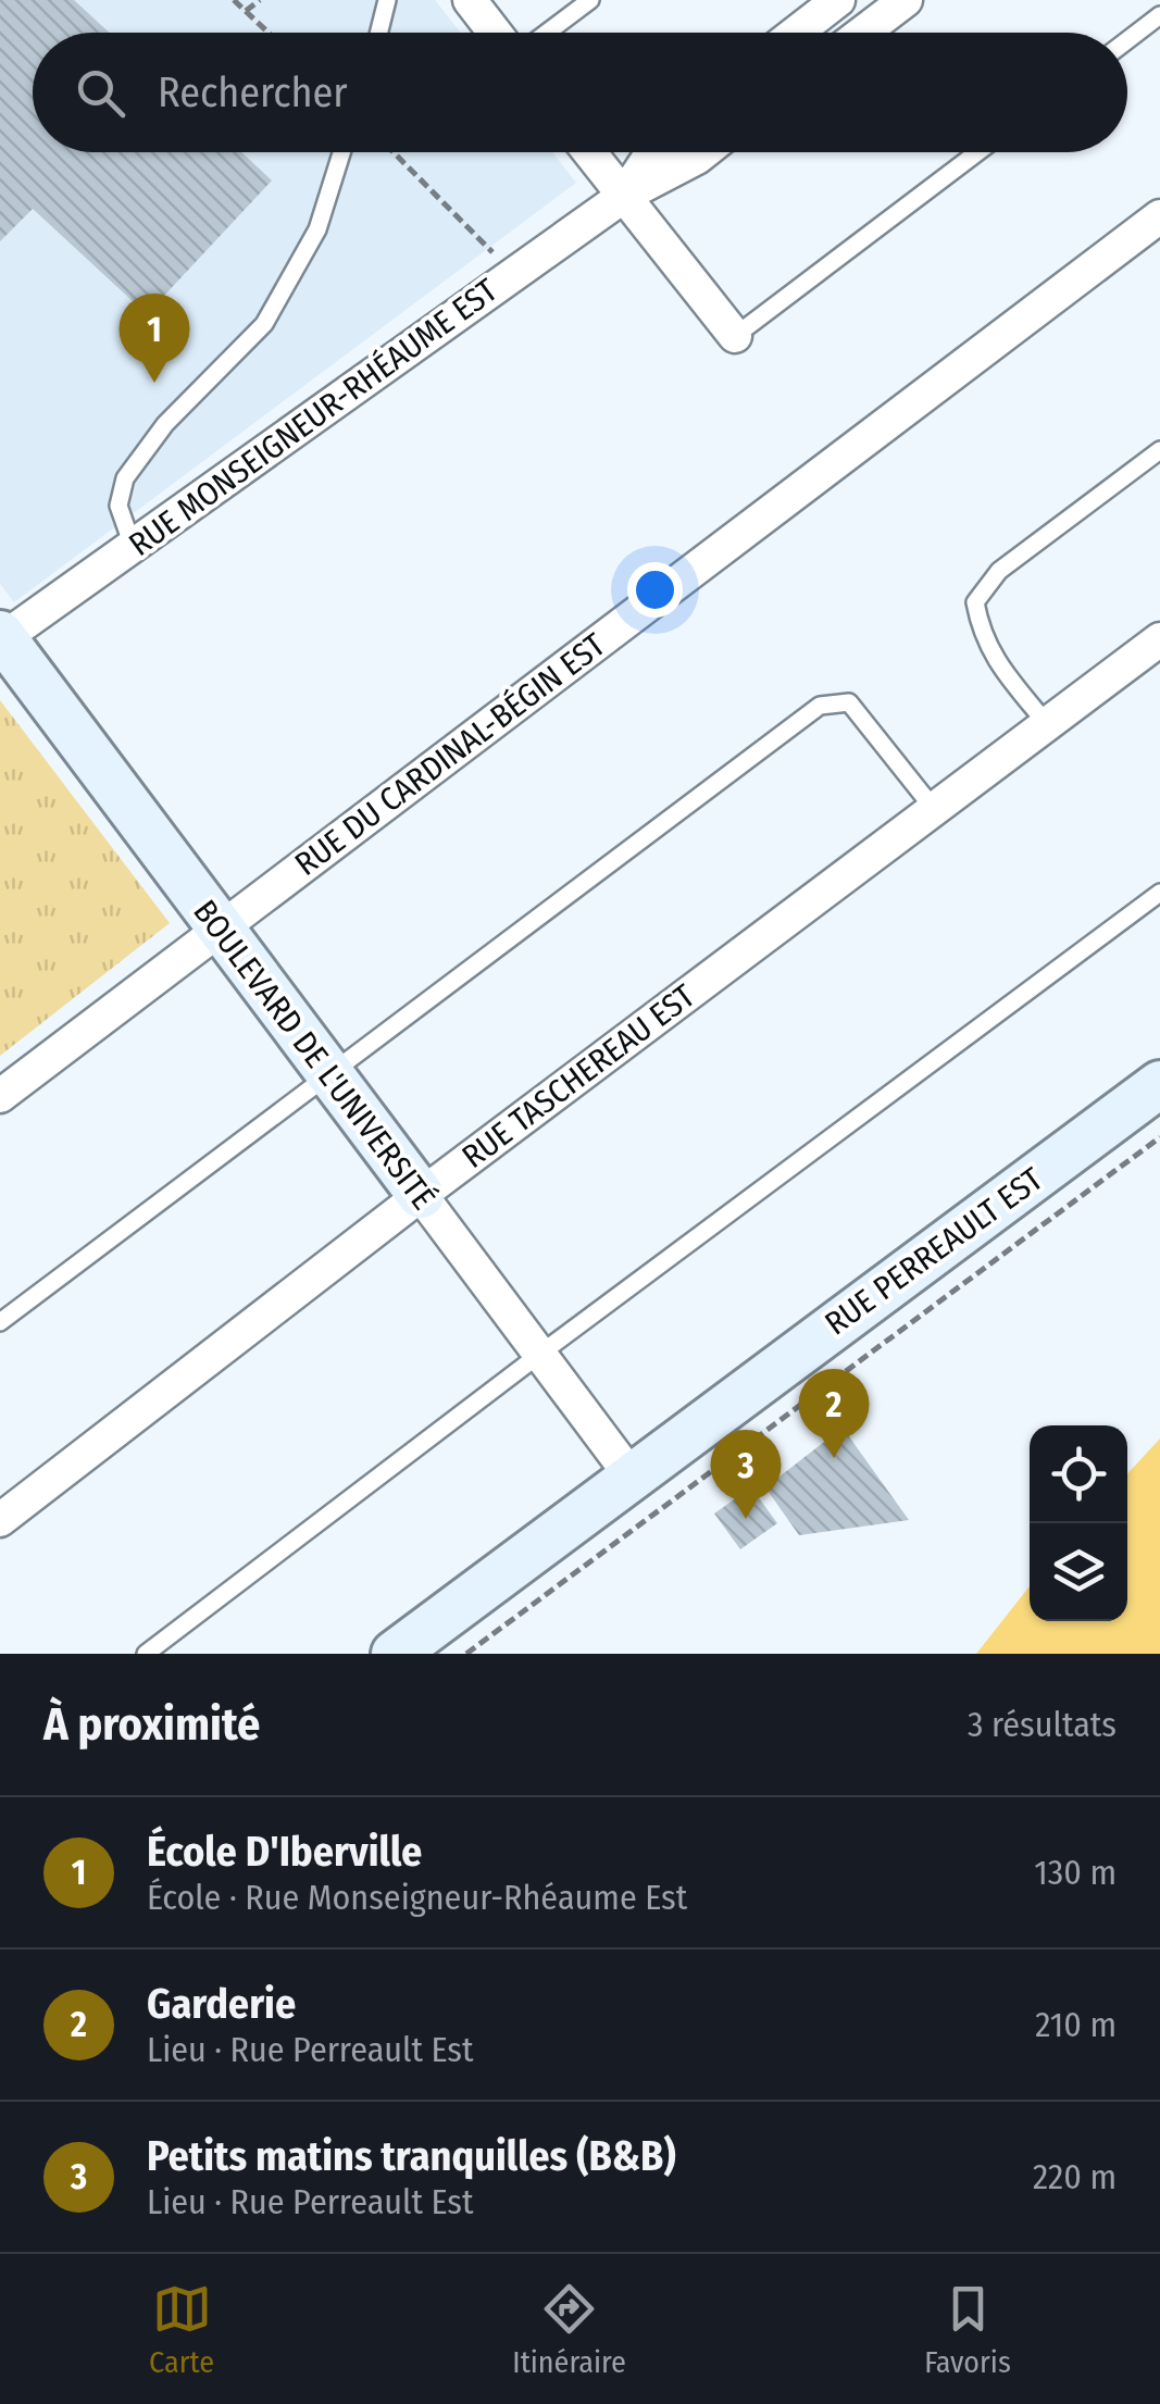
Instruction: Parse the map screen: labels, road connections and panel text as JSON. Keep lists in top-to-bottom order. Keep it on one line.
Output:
{"streets":{"street":["RUE MONSEIGNEUR-RHÉAUME EST","RUE DU CARDINAL-BÉGIN EST","BOULEVARD DE L'UNIVERSITÉ","RUE TASCHEREAU EST","RUE PERREAULT EST"]},"crossings":[["RUE MONSEIGNEUR-RHÉAUME EST","BOULEVARD DE L'UNIVERSITÉ"],["RUE DU CARDINAL-BÉGIN EST","BOULEVARD DE L'UNIVERSITÉ"],["BOULEVARD DE L'UNIVERSITÉ","RUE TASCHEREAU EST"],["BOULEVARD DE L'UNIVERSITÉ","RUE PERREAULT EST"]],"page":{"search":"Rechercher","pins":["1","2","3"],"heading":["À proximité","3 résultats"],"list":[{"mark":"1","name":"École D'Iberville","note":"École · Rue Monseigneur-Rhéaume Est","value":"130 m"},{"mark":"2","name":"Garderie","note":"Lieu · Rue Perreault Est","value":"210 m"},{"mark":"3","name":"Petits matins tranquilles (B&B)","note":"Lieu · Rue Perreault Est","value":"220 m"}],"nav":["Carte","Itinéraire","Favoris"]}}
